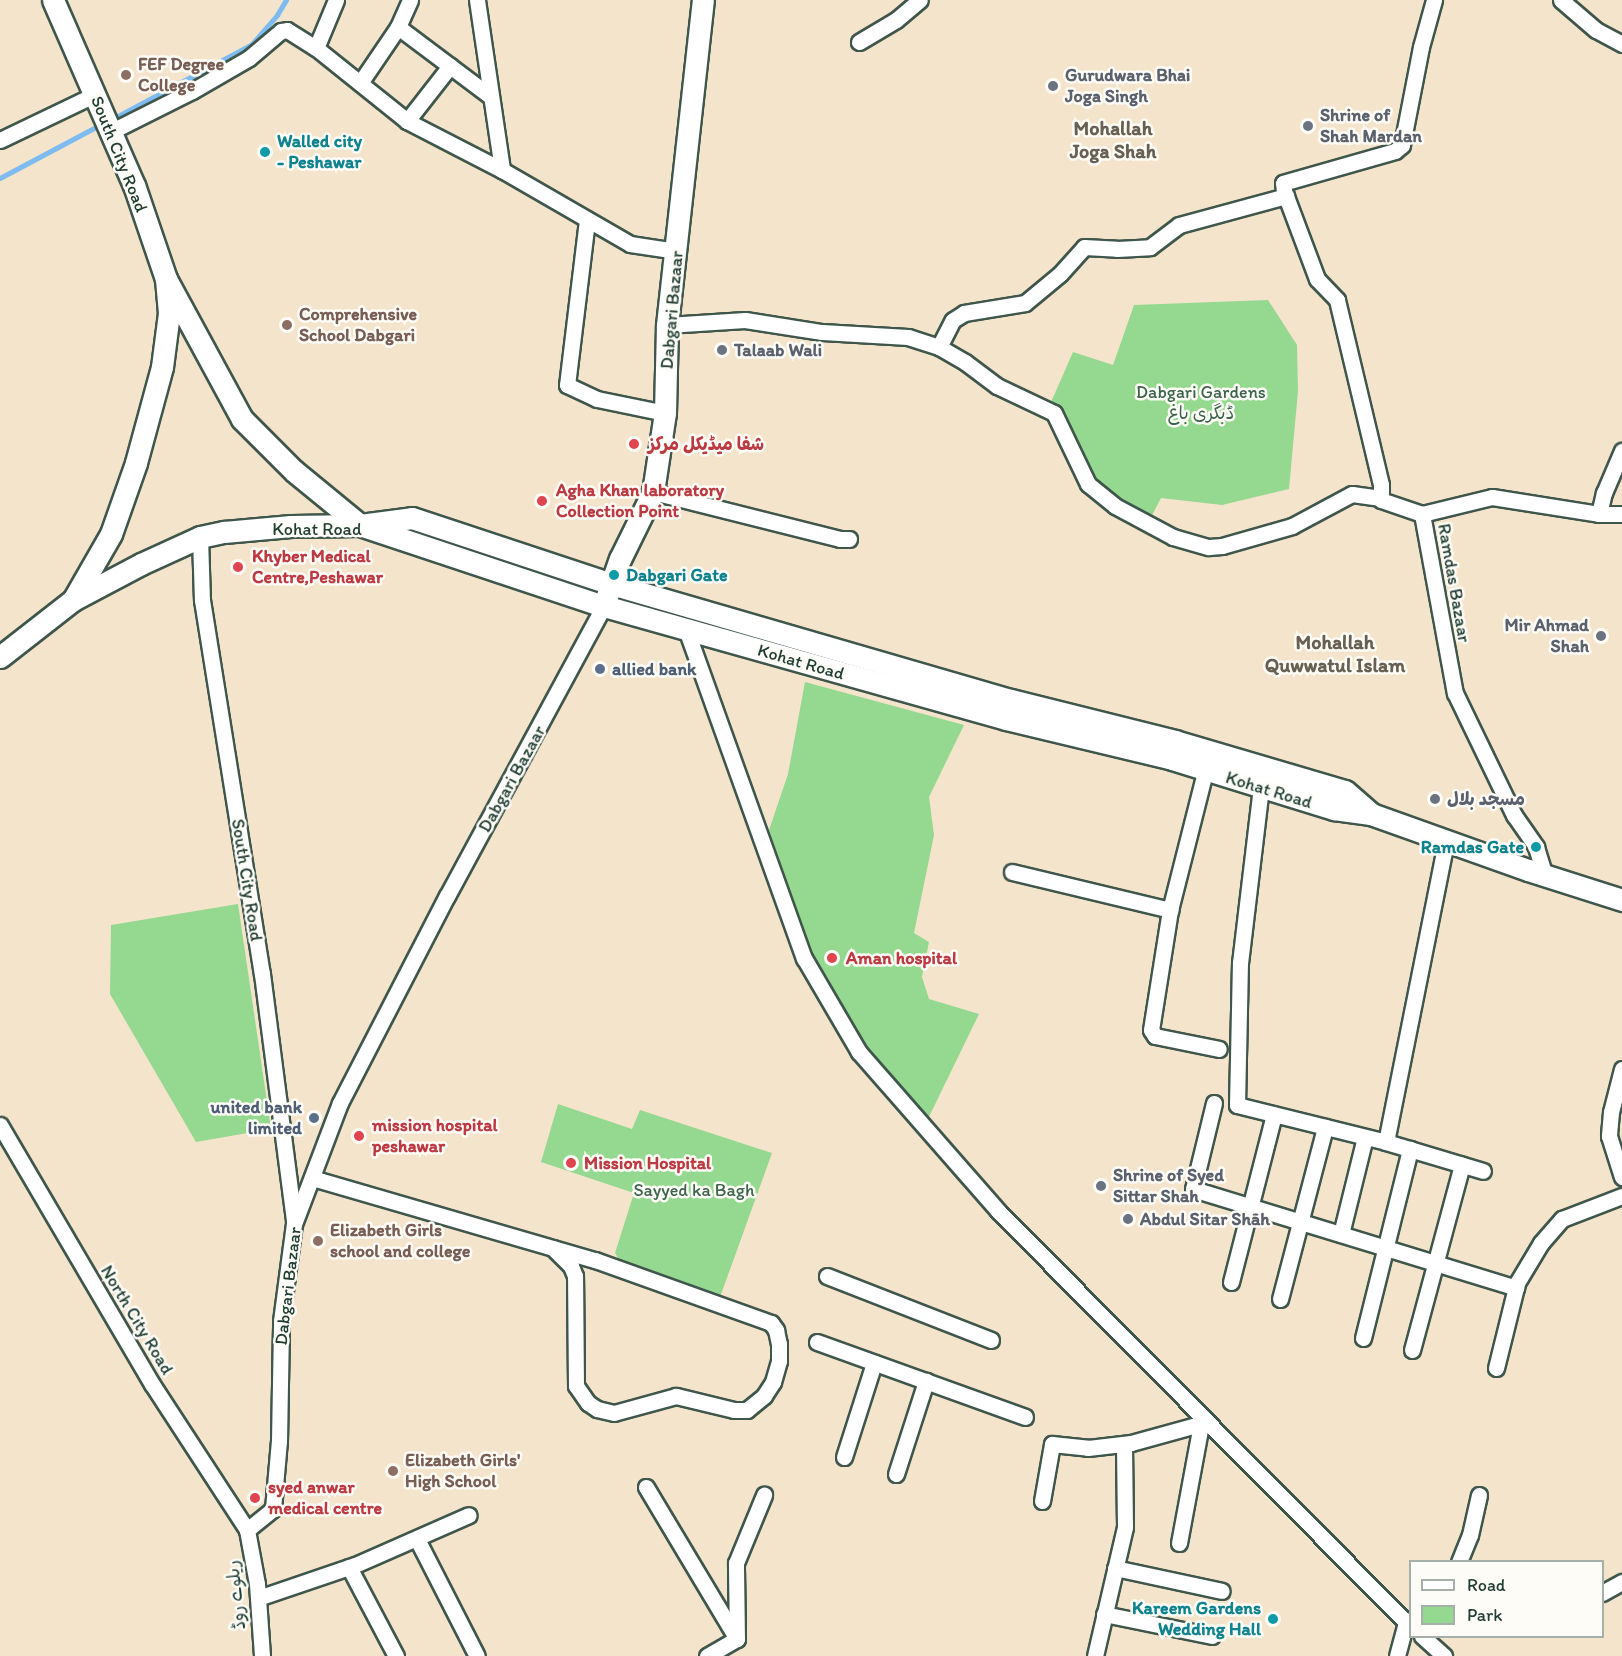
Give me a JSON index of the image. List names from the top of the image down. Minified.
{"streets":{"main road":["South City Road","Dabgari Bazaar","Kohat Road"],"street":["Ramdas Bazaar","North City Road","ریلوے روڈ"]},"crossings":[["South City Road","Dabgari Bazaar"],["South City Road","Kohat Road"],["Dabgari Bazaar","Kohat Road"],["Dabgari Bazaar","Ramdas Bazaar"],["Dabgari Bazaar","North City Road"],["Dabgari Bazaar","ریلوے روڈ"],["Kohat Road","Ramdas Bazaar"],["North City Road","ریلوے روڈ"]],"districts":["Mohallah Joga Shah","Mohallah Quwwatul Islam"],"parks":["Dabgari Gardens ڈبگری باغ","Sayyed ka Bagh"],"places":["FEF Degree College","Gurudwara Bhai Joga Singh","Shrine of Shah Mardan","Walled city - Peshawar","Comprehensive School Dabgari","Talaab Wali","شفا میڈیکل مركز","Agha Khan laboratory Collection Point","Khyber Medical Centre,Peshawar","Dabgari Gate","Mir Ahmad Shah","allied bank","مسجد بلال","Ramdas Gate","Aman hospital","united bank limited","mission hospital peshawar","Mission Hospital","Shrine of Syed Sittar Shah","Abdul Sitar Shāh","Elizabeth Girls school and college","Elizabeth Girls' High School","syed anwar medical centre","Kareem Gardens Wedding Hall"],"legend":["Road","Park"]}
